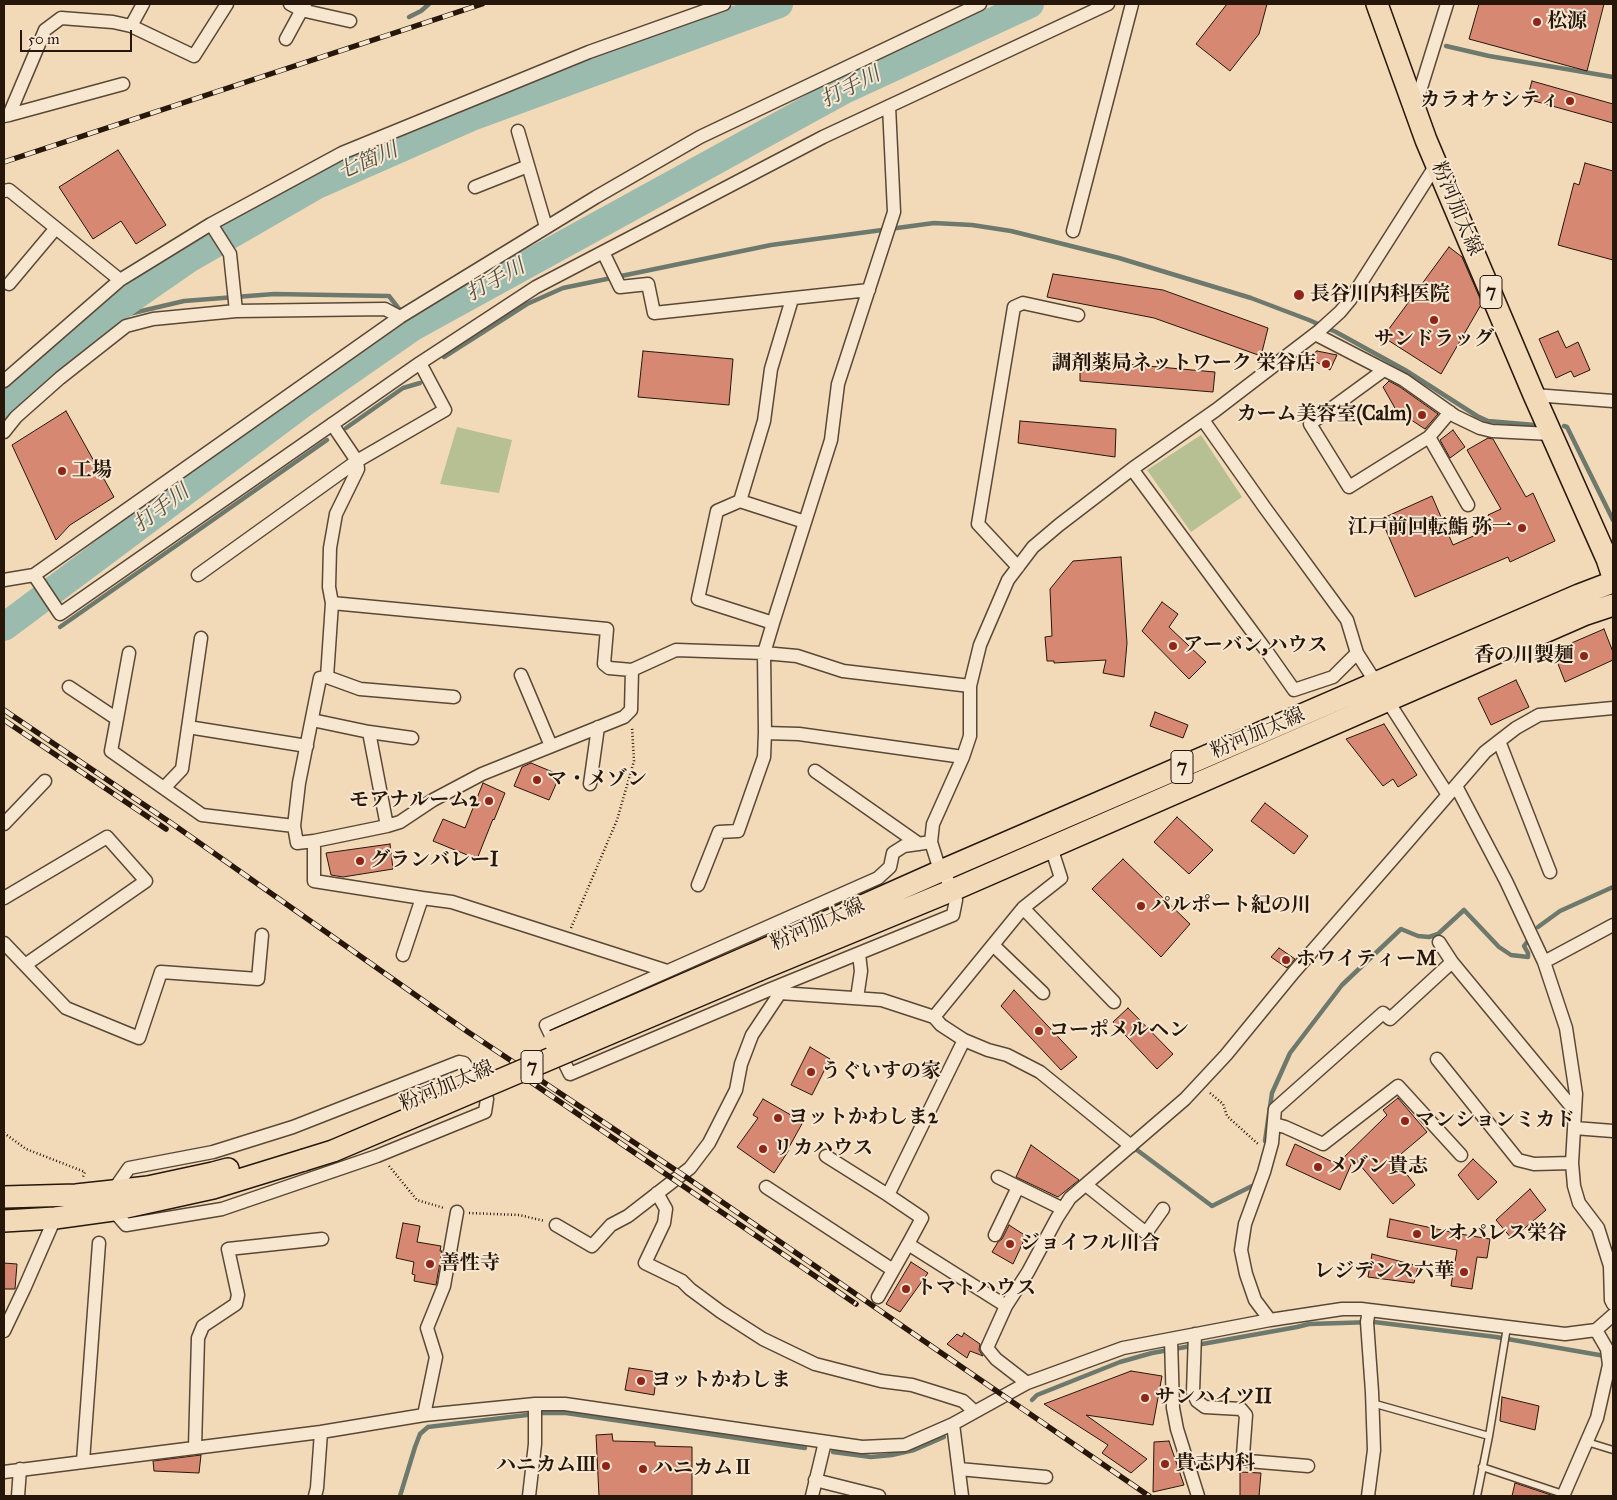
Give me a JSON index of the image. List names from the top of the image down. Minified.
{"streets":{"main road":["粉河加太線","7"]},"water":["打手川","七箇川"],"places":["松源","カラオケシティ","長谷川内科医院","サンドラッグ","調剤薬局ネットワーク 栄谷店","カーム美容室(Calm)","工場","江戸前回転鮨 弥一","アーバン,ハウス","香の川製麺","マ・メゾン","モアナルーム2","グランバレーI","パルポート紀の川","ホワイティーM","コーポメルヘン","うぐいすの家","ヨットかわしま2","マンションミカド","リカハウス","メゾン貴志","レオパレス栄谷","ジョイフル川合","善性寺","レジデンス六華","トマトハウス","ヨットかわしま","サンハイツII","貴志内科","ハニカムⅢ","ハニカムⅡ"],"scale_bar":"50 m"}
